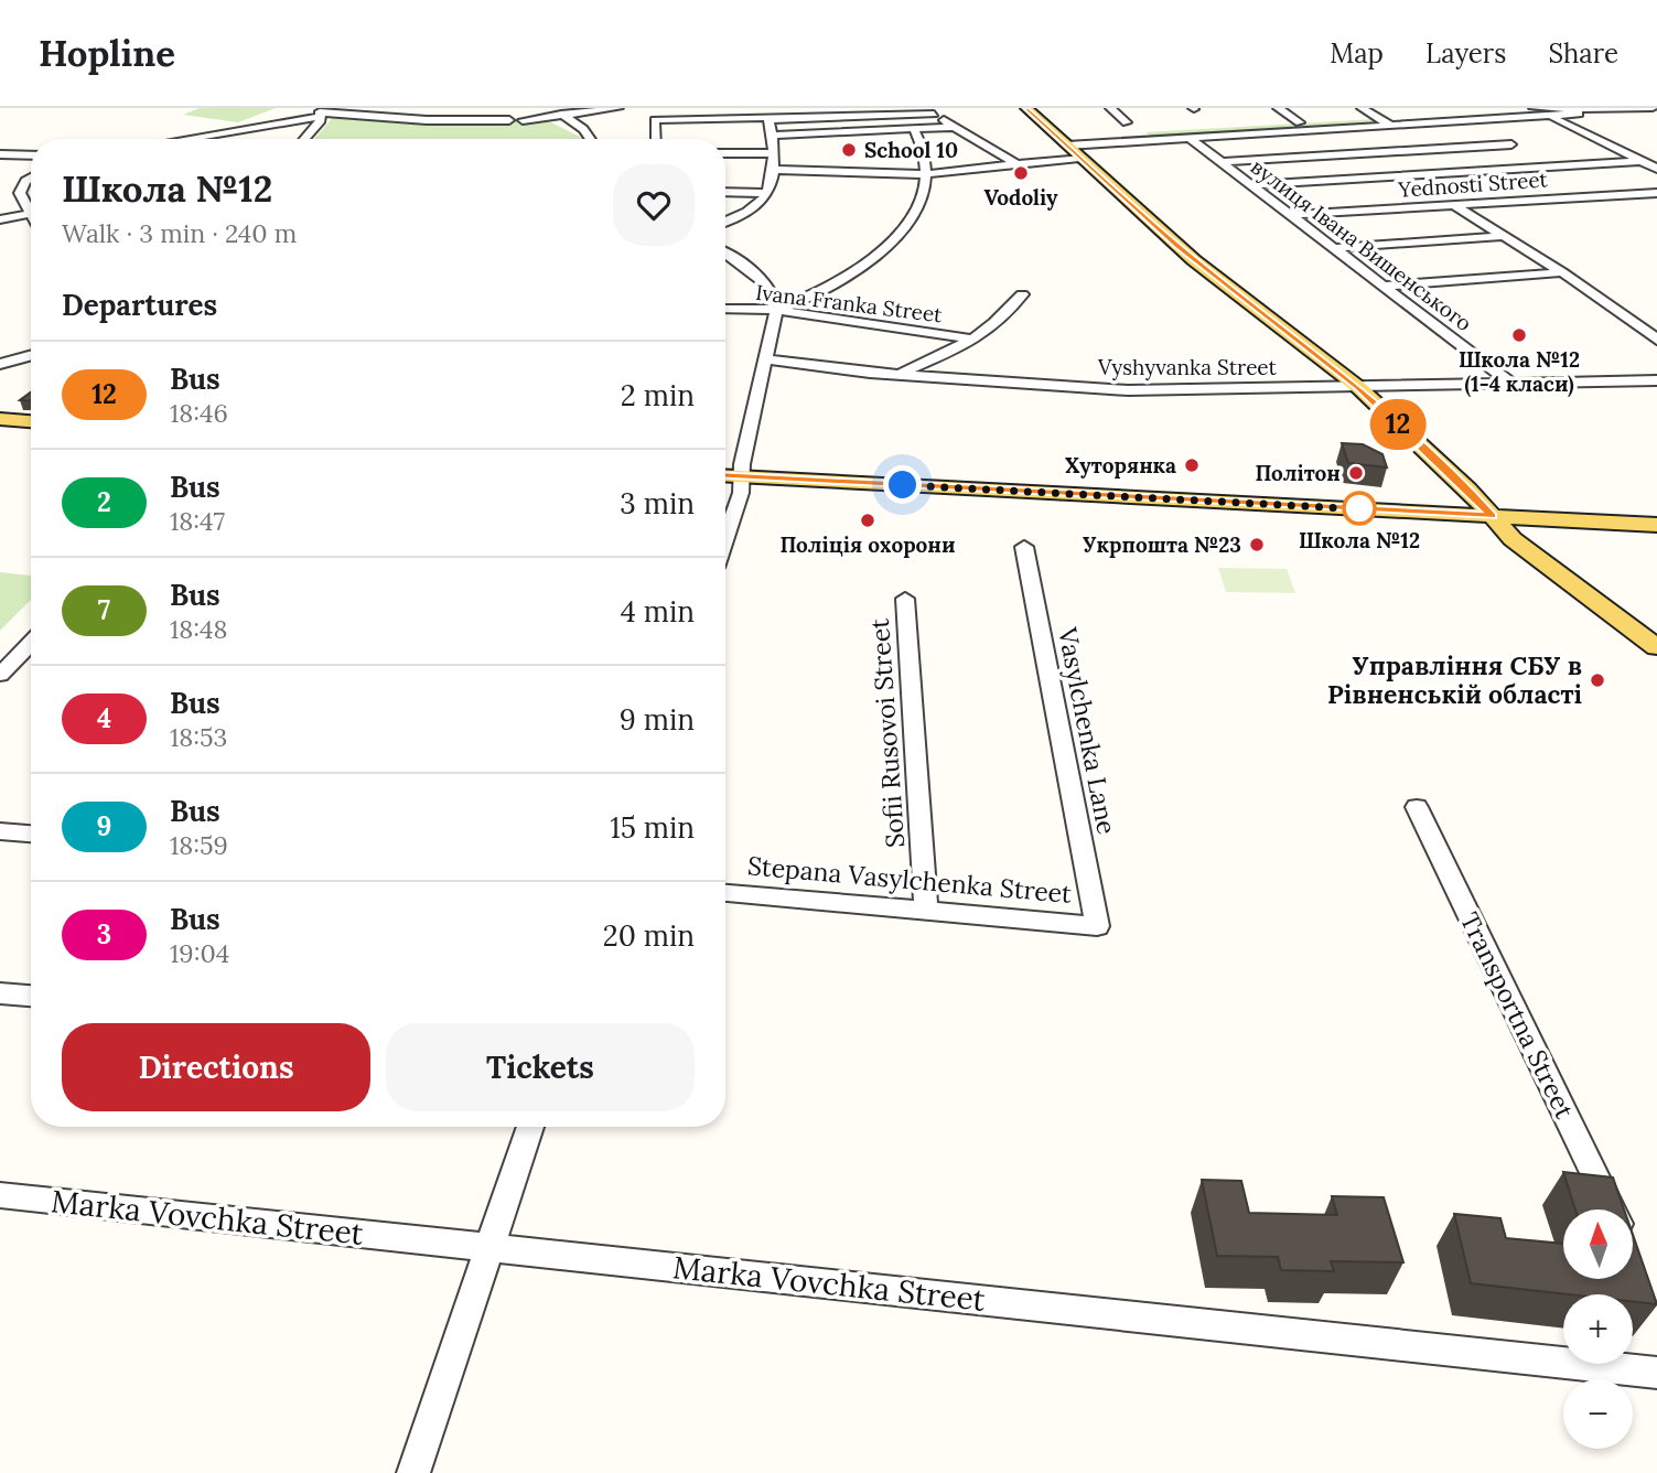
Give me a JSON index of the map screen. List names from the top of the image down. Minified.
{"streets":{"street":["Yednosti Street","вулиця Івана Вишенського","Ivana Franka Street","Vyshyvanka Street","Vasylchenka Lane","Sofii Rusovoi Street","Stepana Vasylchenka Street","Transportna Street","Marka Vovchka Street"]},"crossings":[["Yednosti Street","вулиця Івана Вишенського"],["вулиця Івана Вишенського","Vyshyvanka Street"],["Vasylchenka Lane","Stepana Vasylchenka Street"],["Sofii Rusovoi Street","Stepana Vasylchenka Street"]],"places":["School 10","Vodoliy","Школа №12 (1-4 класи)","Хуторянка","Політон","Школа №12","Поліцiя охорони","Укрпошта №23","Управління СБУ в Рівненській області"],"lines":["bus line 12"],"north":"top","page":{"header":"Hopline","nav":["Map","Layers","Share"],"on_map":"12","heading":[["Школа №12","Walk · 3 min · 240 m"],"Departures"],"list":[{"mark":"12","name":"Bus","note":"18:46","value":"2 min"},{"mark":"2","name":"Bus","note":"18:47","value":"3 min"},{"mark":"7","name":"Bus","note":"18:48","value":"4 min"},{"mark":"4","name":"Bus","note":"18:53","value":"9 min"},{"mark":"9","name":"Bus","note":"18:59","value":"15 min"},{"mark":"3","name":"Bus","note":"19:04","value":"20 min"}],"buttons":["Directions","Tickets"],"map_buttons":["+","−"]}}
